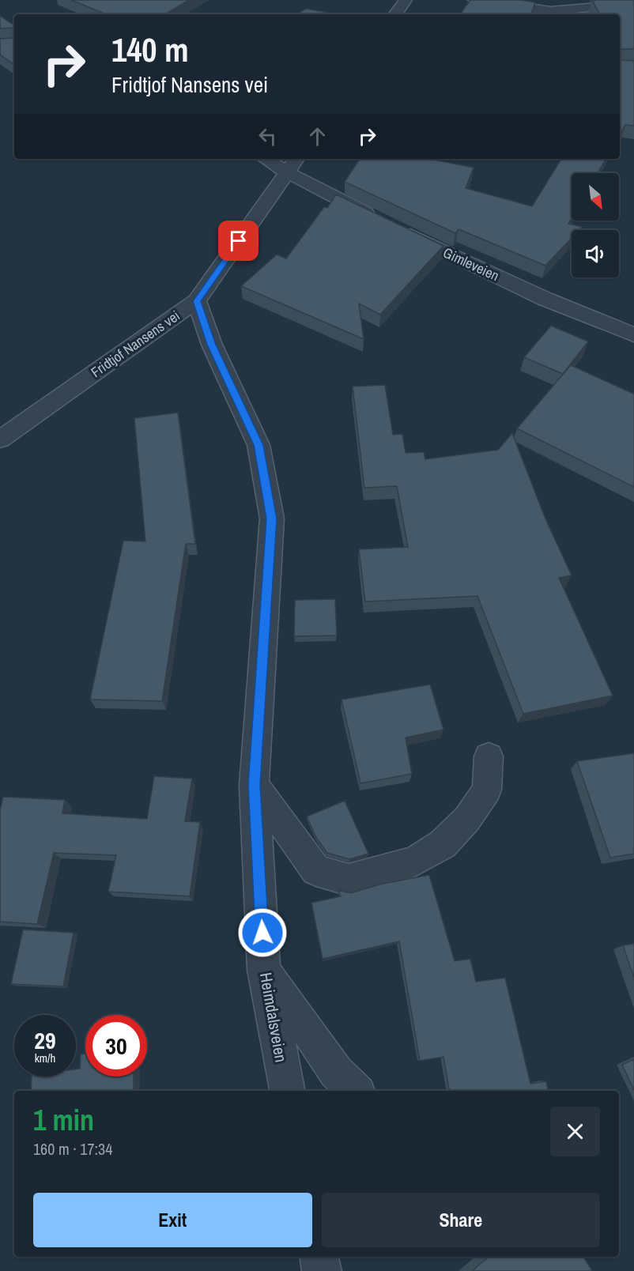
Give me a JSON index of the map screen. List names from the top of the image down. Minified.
{"streets":{"street":["Gimleveien","Fridtjof Nansens vei","Heimdalsveien"]},"crossings":[["Gimleveien","Fridtjof Nansens vei"],["Fridtjof Nansens vei","Heimdalsveien"]],"north":"bottom right","page":{"turn":["140 m","Fridtjof Nansens vei"],"speed":"29 km/h","limit":"30","heading":["1 min","160 m · 17:34"],"buttons":["Exit","Share"]}}
